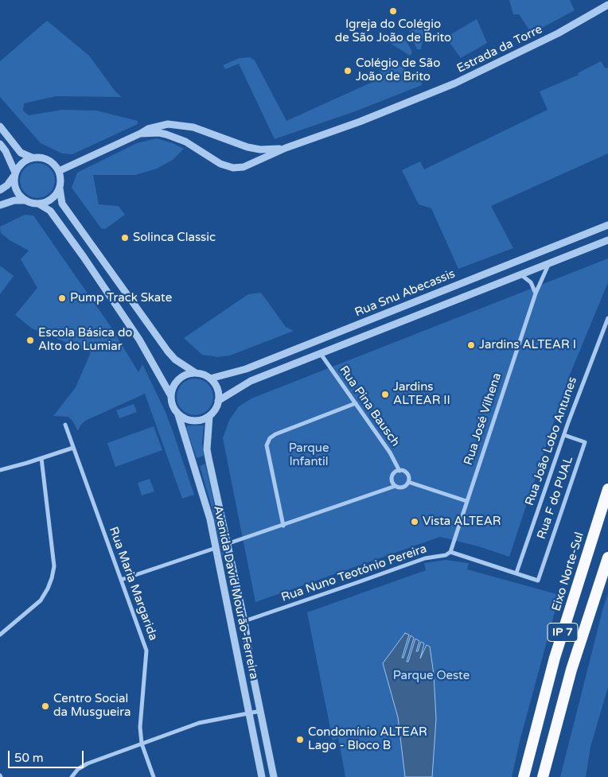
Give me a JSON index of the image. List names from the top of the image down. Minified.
{"streets":{"highway":["Eixo Norte-Sul","IP 7"],"street":["Estrada da Torre","Rua Snu Abecassis","Rua Pina Bausch","Rua José Vilhena","Rua João Lobo Antunes","Rua F do PUAL","Rua Nuno Teotónio Pereira","Rua Maria Margarida","Avenida David Mourão-Ferreira"]},"crossings":[["Rua Snu Abecassis","Rua Pina Bausch"],["Rua Snu Abecassis","Rua José Vilhena"],["Rua Snu Abecassis","Avenida David Mourão-Ferreira"],["Rua José Vilhena","Rua Nuno Teotónio Pereira"],["Rua João Lobo Antunes","Rua F do PUAL"],["Rua Nuno Teotónio Pereira","Avenida David Mourão-Ferreira"]],"parks":["Parque Infantil","Parque Oeste"],"places":["Igreja do Colégio de São João de Brito","Colégio de São João de Brito","Solinca Classic","Pump Track Skate","Escola Básica do Alto do Lumiar","Jardins ALTEAR I","Jardins ALTEAR II","Vista ALTEAR","Centro Social da Musgueira","Condomínio ALTEAR Lago - Bloco B"],"scale_bar":"50 m"}
